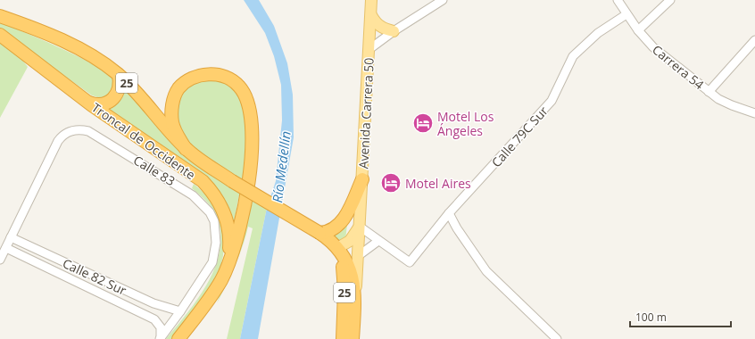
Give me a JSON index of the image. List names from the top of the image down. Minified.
{"streets":{"highway":["25","Troncal de Occidente"],"main road":["Avenida Carrera 50"],"street":["Carrera 54","Calle 79C Sur","Calle 83","Calle 82 Sur"]},"crossings":[["Carrera 54","Calle 79C Sur"],["25","Avenida Carrera 50"],["25","Troncal de Occidente"],["Calle 83","Calle 82 Sur"]],"water":["Río Medellín"],"places":{"hotel":["Motel Los Ángeles","Motel Aires"]},"scale_bar":"100 m"}
